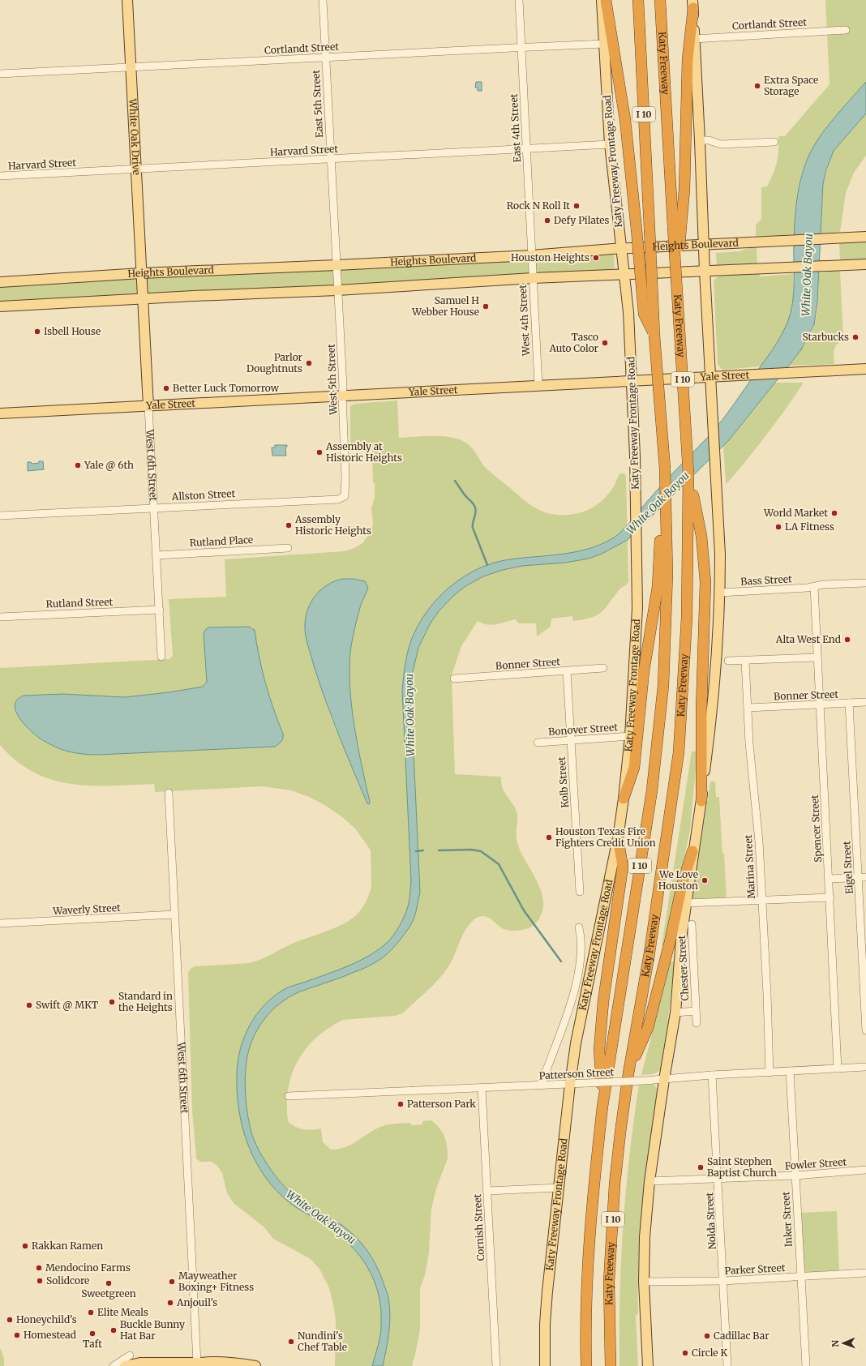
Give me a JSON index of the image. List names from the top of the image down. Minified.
{"streets":{"highway":["Katy Freeway","I 10"],"main road":["White Oak Drive","Katy Freeway Frontage Road","Heights Boulevard","Yale Street","West 6th Street"],"street":["Cortlandt Street","East 5th Street","East 4th Street","Harvard Street","West 4th Street","West 5th Street","Allston Street","Rutland Place","Bass Street","Rutland Street","Bonner Street","Bonover Street","Kolb Street","Spencer Street","Marina Street","Eigel Street","Waverly Street","Chester Street","Patterson Street","Fowler Street","Inker Street","Nolda Street","Cornish Street","Parker Street"]},"crossings":[["Cortlandt Street","East 5th Street"],["Cortlandt Street","East 4th Street"],["Cortlandt Street","White Oak Drive"],["Cortlandt Street","Katy Freeway Frontage Road"],["East 5th Street","Harvard Street"],["East 5th Street","Heights Boulevard"],["East 5th Street","West 5th Street"],["East 4th Street","Harvard Street"],["East 4th Street","Heights Boulevard"],["East 4th Street","West 4th Street"],["White Oak Drive","Harvard Street"],["White Oak Drive","Heights Boulevard"],["White Oak Drive","West 6th Street"],["Harvard Street","Katy Freeway Frontage Road"],["Katy Freeway Frontage Road","Heights Boulevard"],["Katy Freeway Frontage Road","Yale Street"],["Katy Freeway Frontage Road","Bonover Street"],["Katy Freeway Frontage Road","Patterson Street"],["Heights Boulevard","West 4th Street"],["Heights Boulevard","West 5th Street"],["Heights Boulevard","West 6th Street"],["West 4th Street","Yale Street"],["Yale Street","West 5th Street"],["Yale Street","West 6th Street"],["West 5th Street","Allston Street"],["West 6th Street","Allston Street"],["West 6th Street","Rutland Place"],["West 6th Street","Rutland Street"],["West 6th Street","Waverly Street"],["Bass Street","Spencer Street"],["Bonner Street","Kolb Street"],["Bonner Street","Spencer Street"],["Bonner Street","Marina Street"],["Bonner Street","Eigel Street"],["Bonover Street","Kolb Street"],["Spencer Street","Patterson Street"],["Marina Street","Patterson Street"],["Patterson Street","Inker Street"],["Patterson Street","Nolda Street"],["Patterson Street","Cornish Street"],["Fowler Street","Inker Street"],["Fowler Street","Nolda Street"],["Inker Street","Parker Street"],["Nolda Street","Parker Street"]],"water":["White Oak Bayou"],"places":["Extra Space Storage","Rock N Roll It","Defy Pilates","Houston Heights","Samuel H Webber House","Isbell House","Starbucks","Tasco Auto Color","Parlor Doughtnuts","Better Luck Tomorrow","Assembly at Historic Heights","Yale @ 6th","World Market","Assembly Historic Heights","LA Fitness","Alta West End","Houston Texas Fire Fighters Credit Union","We Love Houston","Standard in the Heights","Swift @ MKT","Patterson Park","Saint Stephen Baptist Church","Rakkan Ramen","Mendocino Farms","Solidcore","Mayweather Boxing+ Fitness","Sweetgreen","Anjouil's","Elite Meals","Honeychild's","Buckle Bunny Hat Bar","Taft","Homestead","Cadillac Bar","Nundini's Chef Table","Circle K"],"north":"left"}
